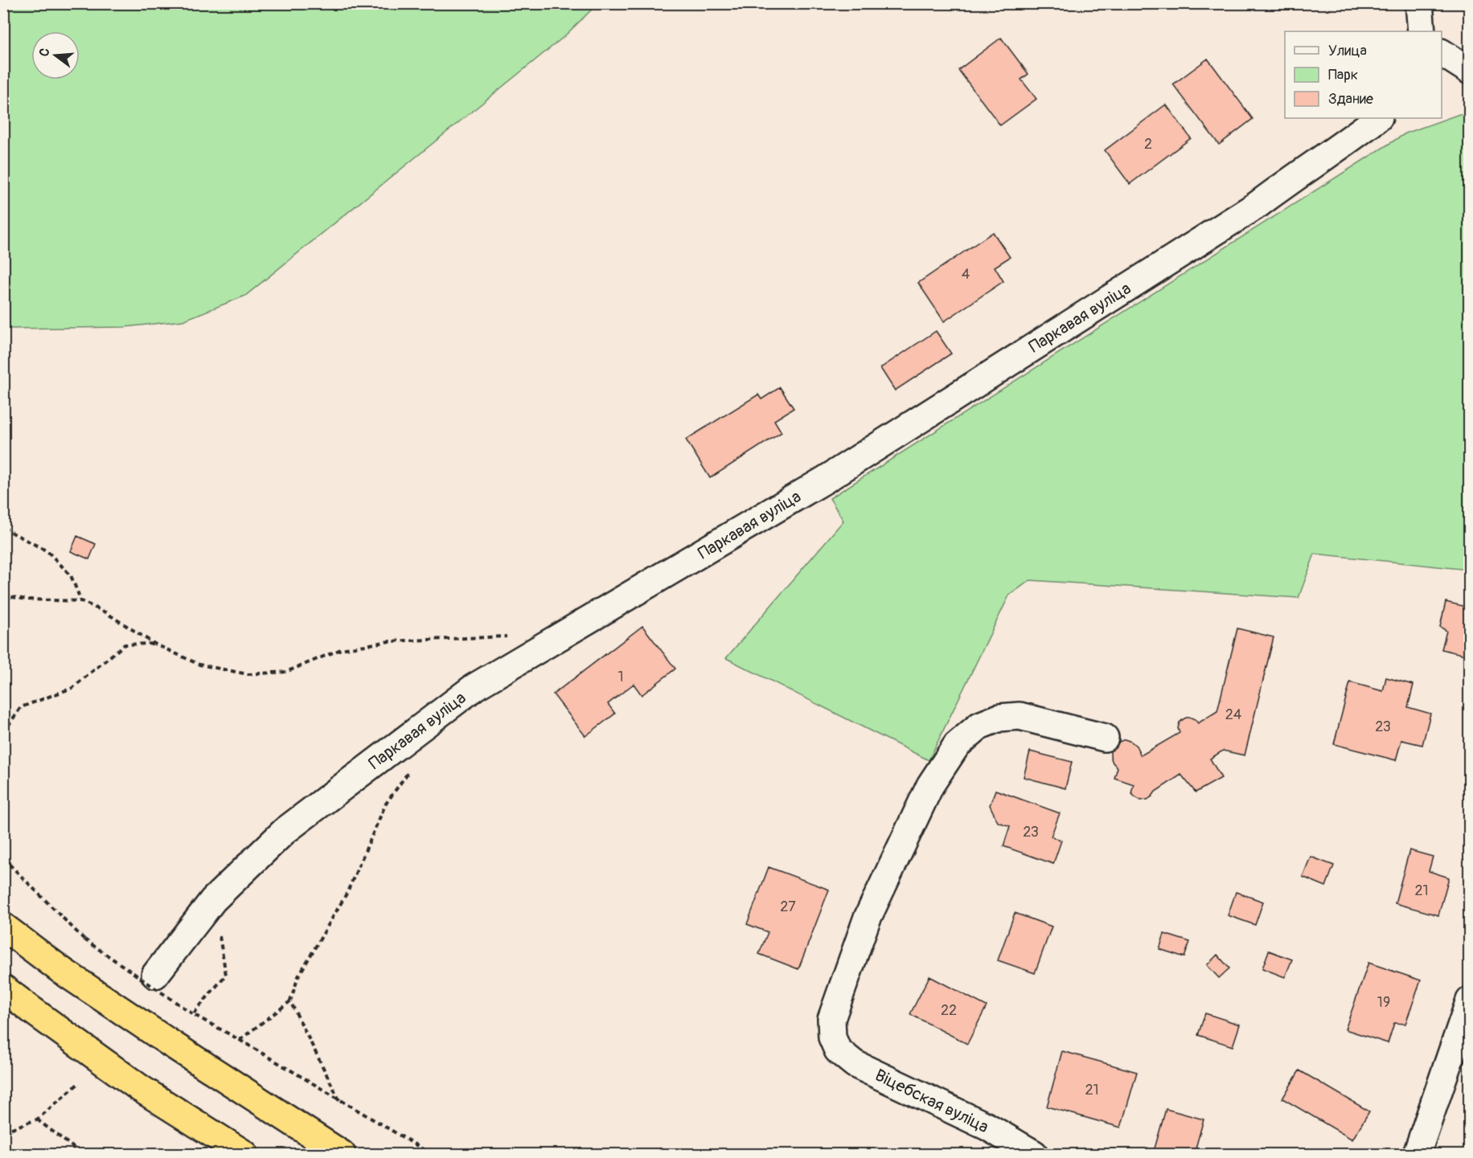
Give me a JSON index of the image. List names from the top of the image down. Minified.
{"streets":{"street":["Паркавая вуліца","Віцебская вуліца"]},"house_numbers":["2","4","1","24","23","23","21","27","19","22","21"],"legend":["Улица","Парк","Здание"],"north":"left"}
